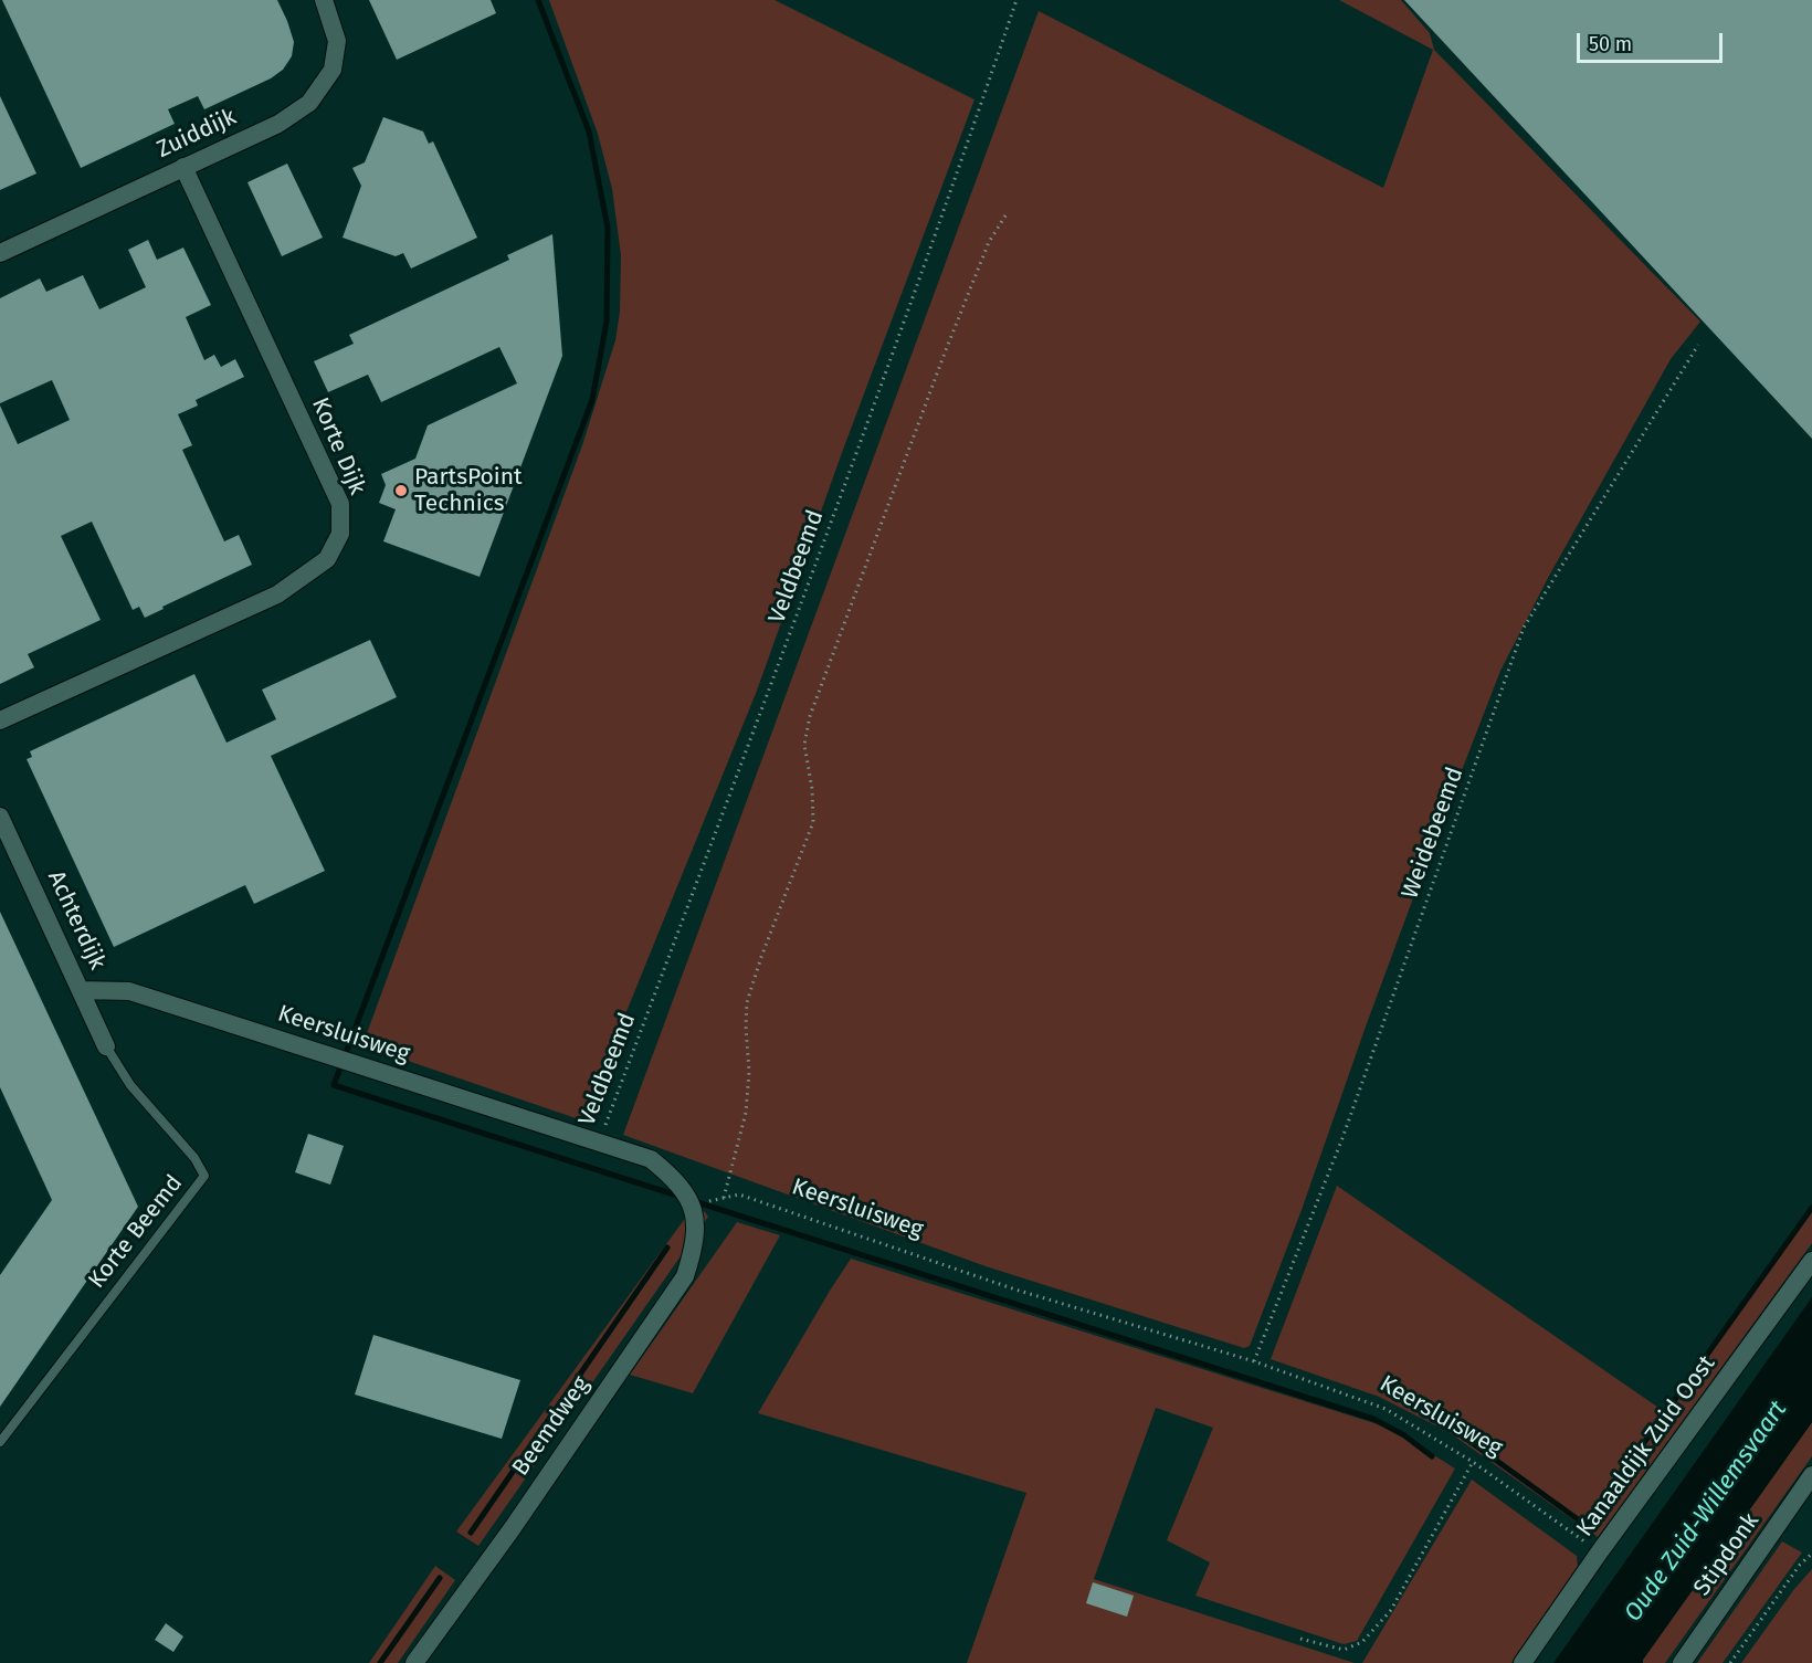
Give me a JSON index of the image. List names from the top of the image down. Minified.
{"streets":{"street":["Zuiddijk","Korte Dijk","Achterdijk","Keersluisweg","Beemdweg","Kanaaldijk Zuid Oost","Stipdonk"],"lane":["Korte Beemd"],"path":["Veldbeemd","Weidebeemd"]},"crossings":[["Zuiddijk","Korte Dijk"],["Veldbeemd","Keersluisweg"],["Weidebeemd","Keersluisweg"],["Achterdijk","Keersluisweg"],["Achterdijk","Korte Beemd"],["Keersluisweg","Beemdweg"],["Keersluisweg","Kanaaldijk Zuid Oost"]],"water":["Oude Zuid-Willemsvaart"],"places":["PartsPoint Technics"],"scale_bar":"50 m"}
